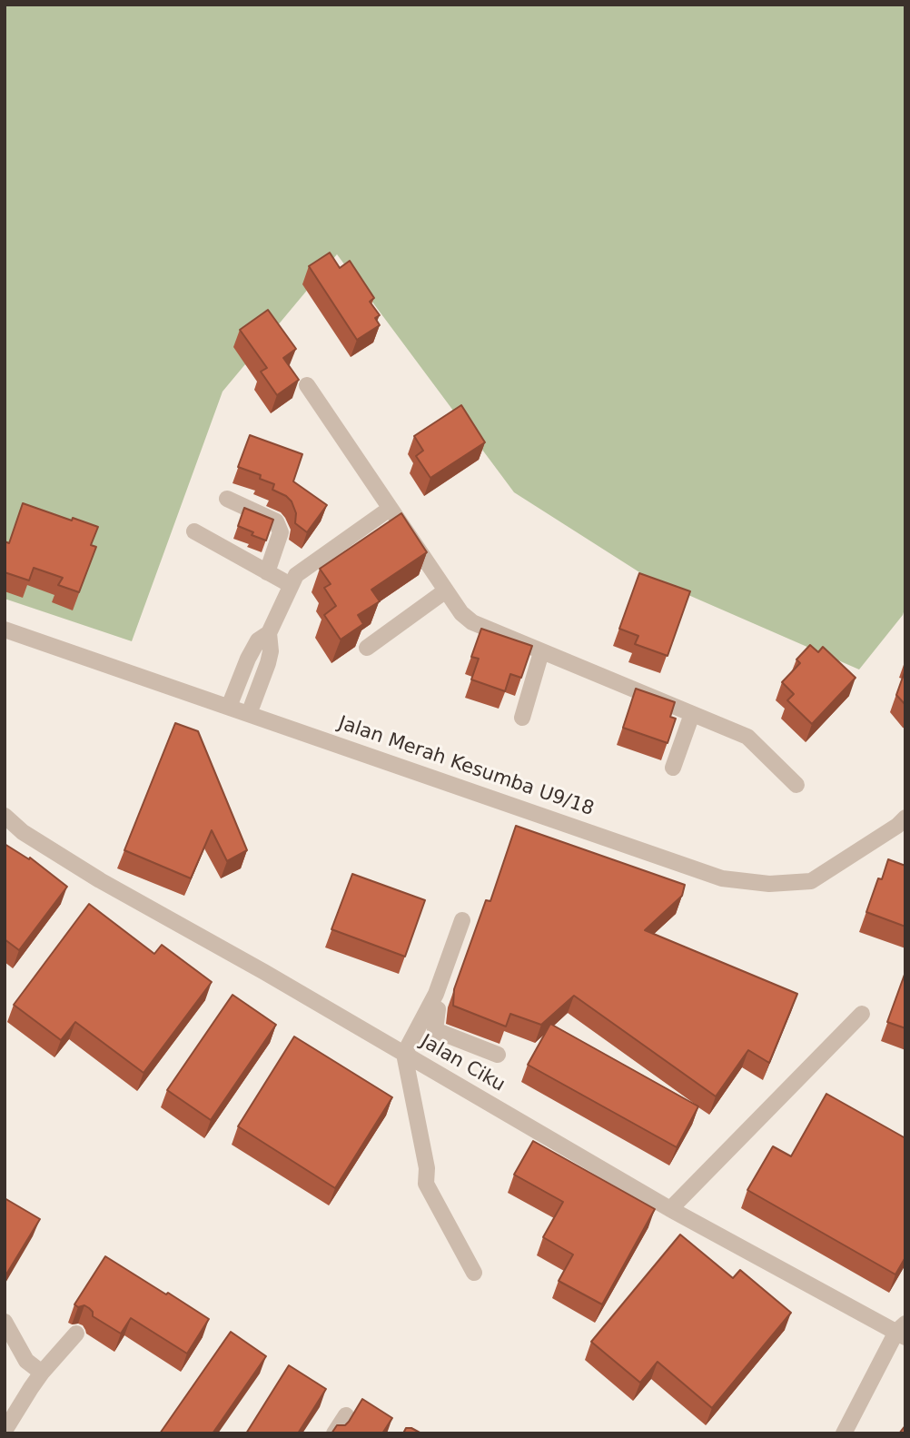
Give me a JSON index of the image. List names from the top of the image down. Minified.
{"streets":{"street":["Jalan Merah Kesumba U9/18","Jalan Ciku"]}}
